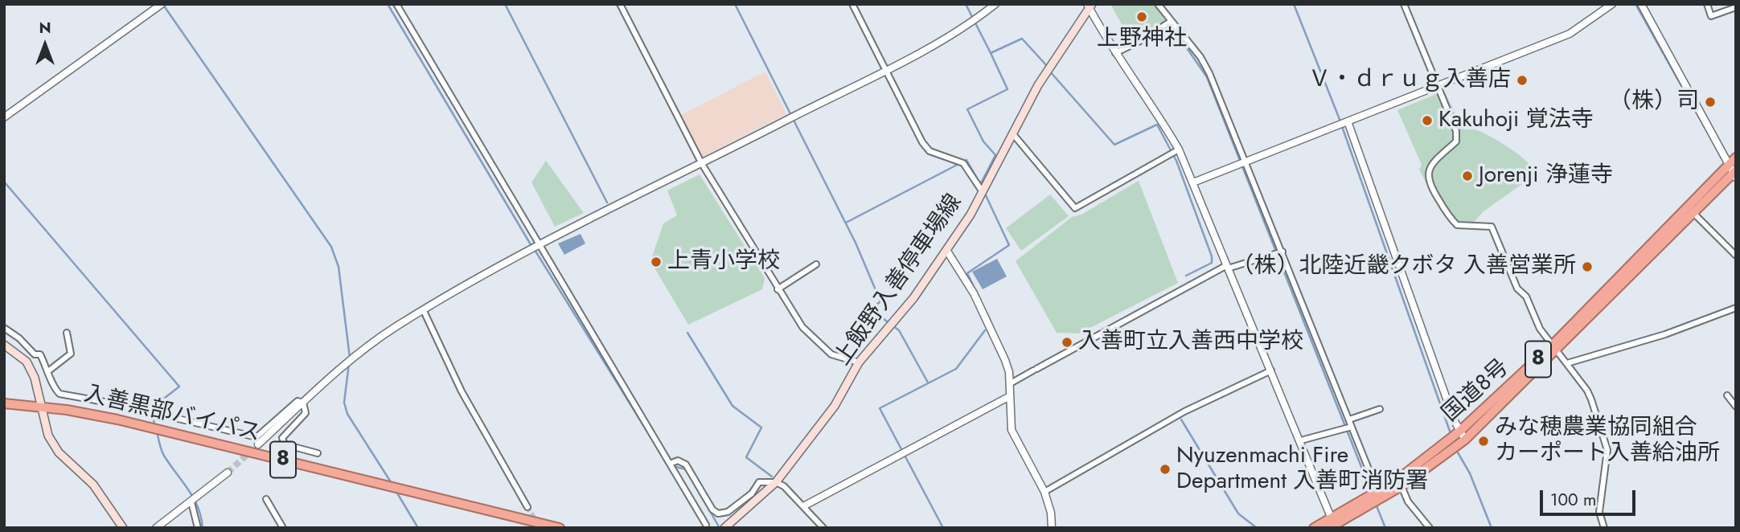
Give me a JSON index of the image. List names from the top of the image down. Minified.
{"streets":{"highway":["8","国道8号","入善黒部バイパス"],"main road":["上飯野入善停車場線"]},"places":["上野神社","Ｖ・ｄｒｕｇ入善店","（株）司","Kakuhoji 覚法寺","Jorenji 浄蓮寺","上青小学校","（株）北陸近畿クボタ 入善営業所","入善町立入善西中学校","みな穂農業協同組合 カーポート入善給油所","Nyuzenmachi Fire Department 入善町消防署"],"scale_bar":"100 m","north":"top"}
